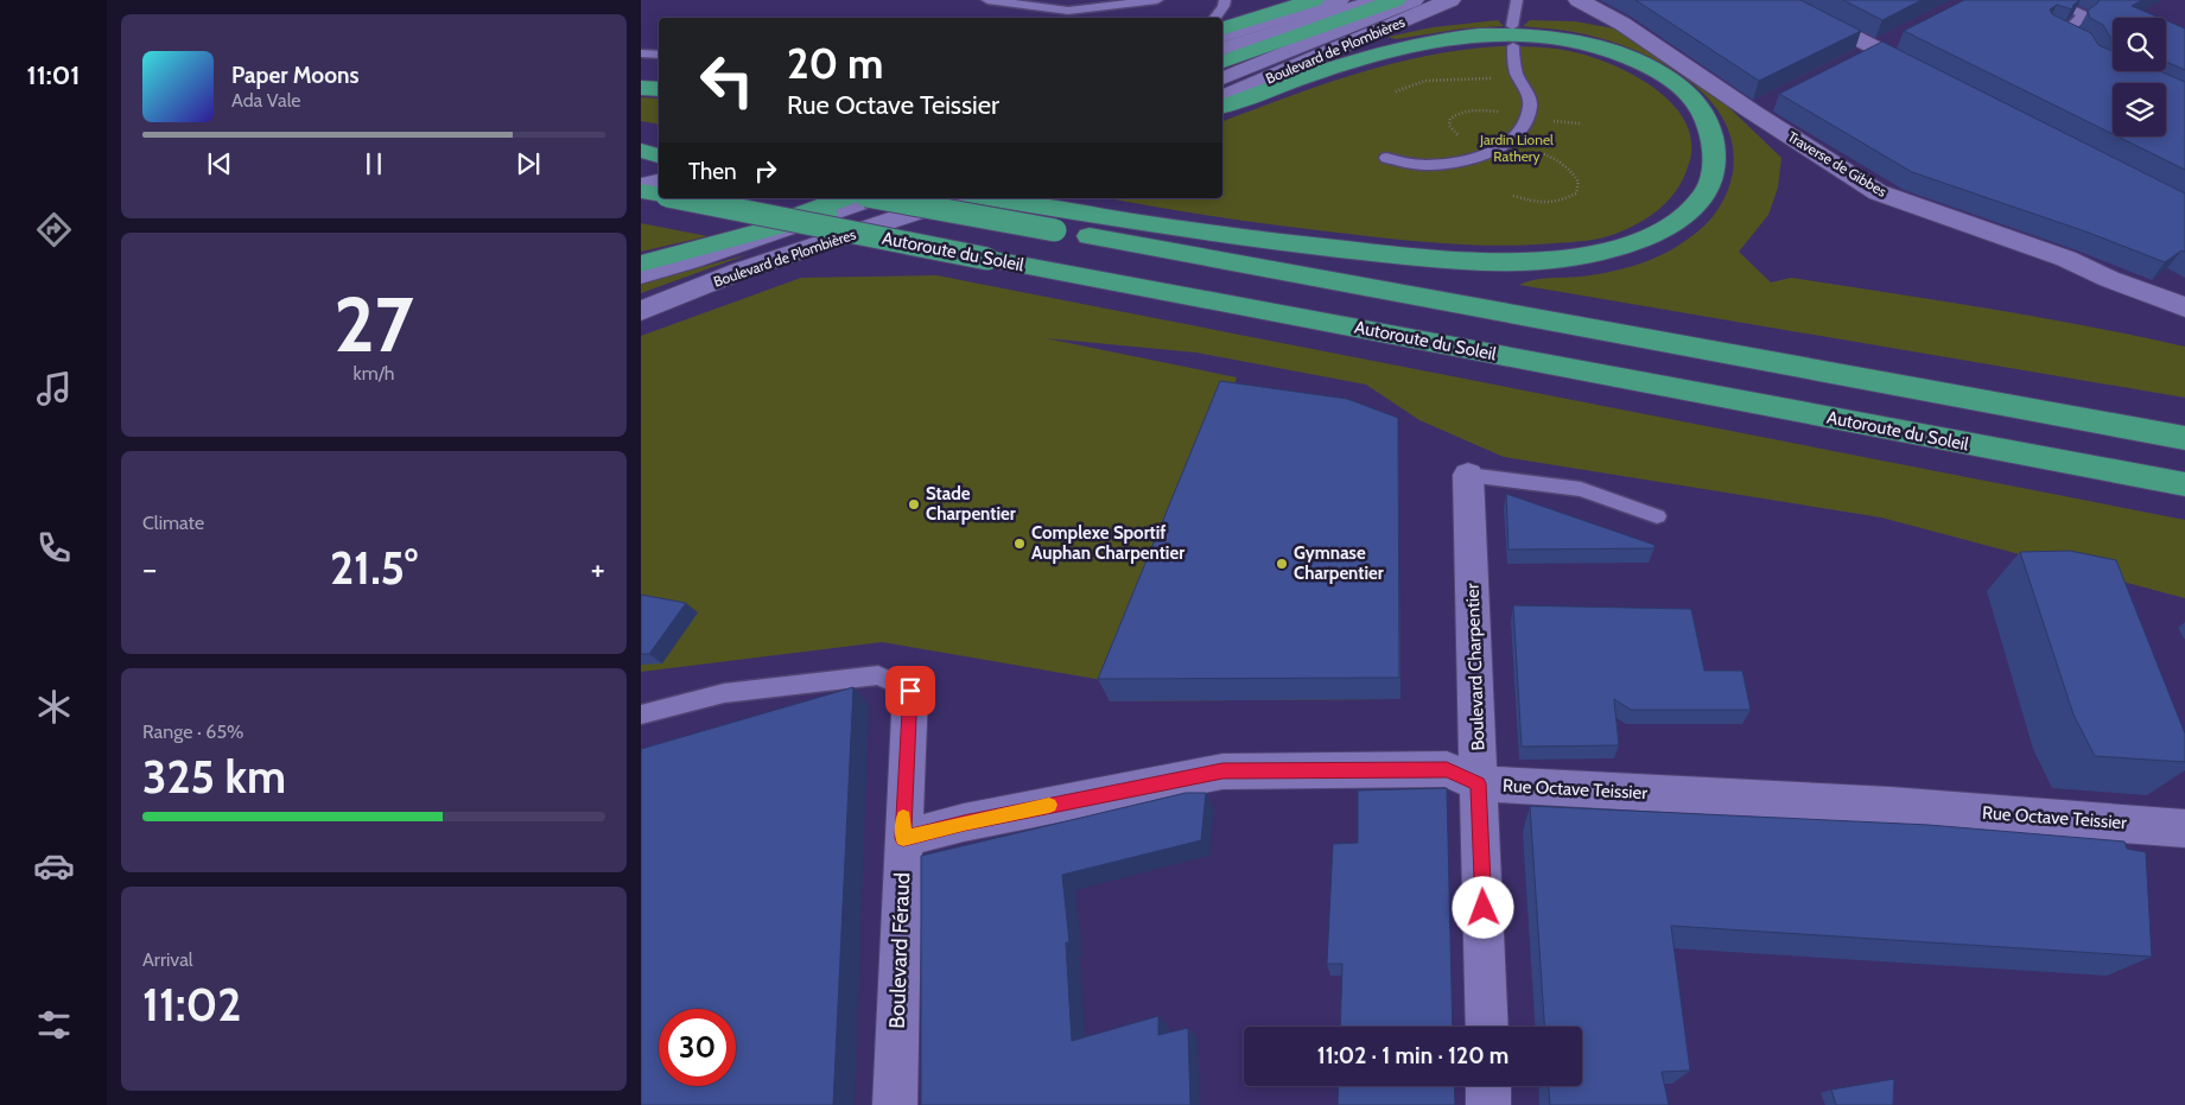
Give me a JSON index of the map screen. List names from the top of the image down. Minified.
{"streets":{"highway":["Autoroute du Soleil"],"street":["Boulevard de Plombières","Traverse de Gibbes","Boulevard Charpentier","Rue Octave Teissier","Boulevard Féraud"]},"crossings":[["Boulevard Charpentier","Rue Octave Teissier"],["Rue Octave Teissier","Boulevard Féraud"]],"parks":["Jardin Lionel Rathery"],"places":["Stade Charpentier","Complexe Sportif Auphan Charpentier","Gymnase Charpentier"],"page":{"tabs":"11:01","turn":["20 m","Rue Octave Teissier"],"song":["Paper Moons","Ada Vale"],"then":"Then","tile":[["27","km/h"],"Climate",["Range · 65%","325 km"],["Arrival","11:02"]],"heat":["−","21.5°","+"],"limit":"30","trip":"11:02 · 1 min · 120 m"}}
